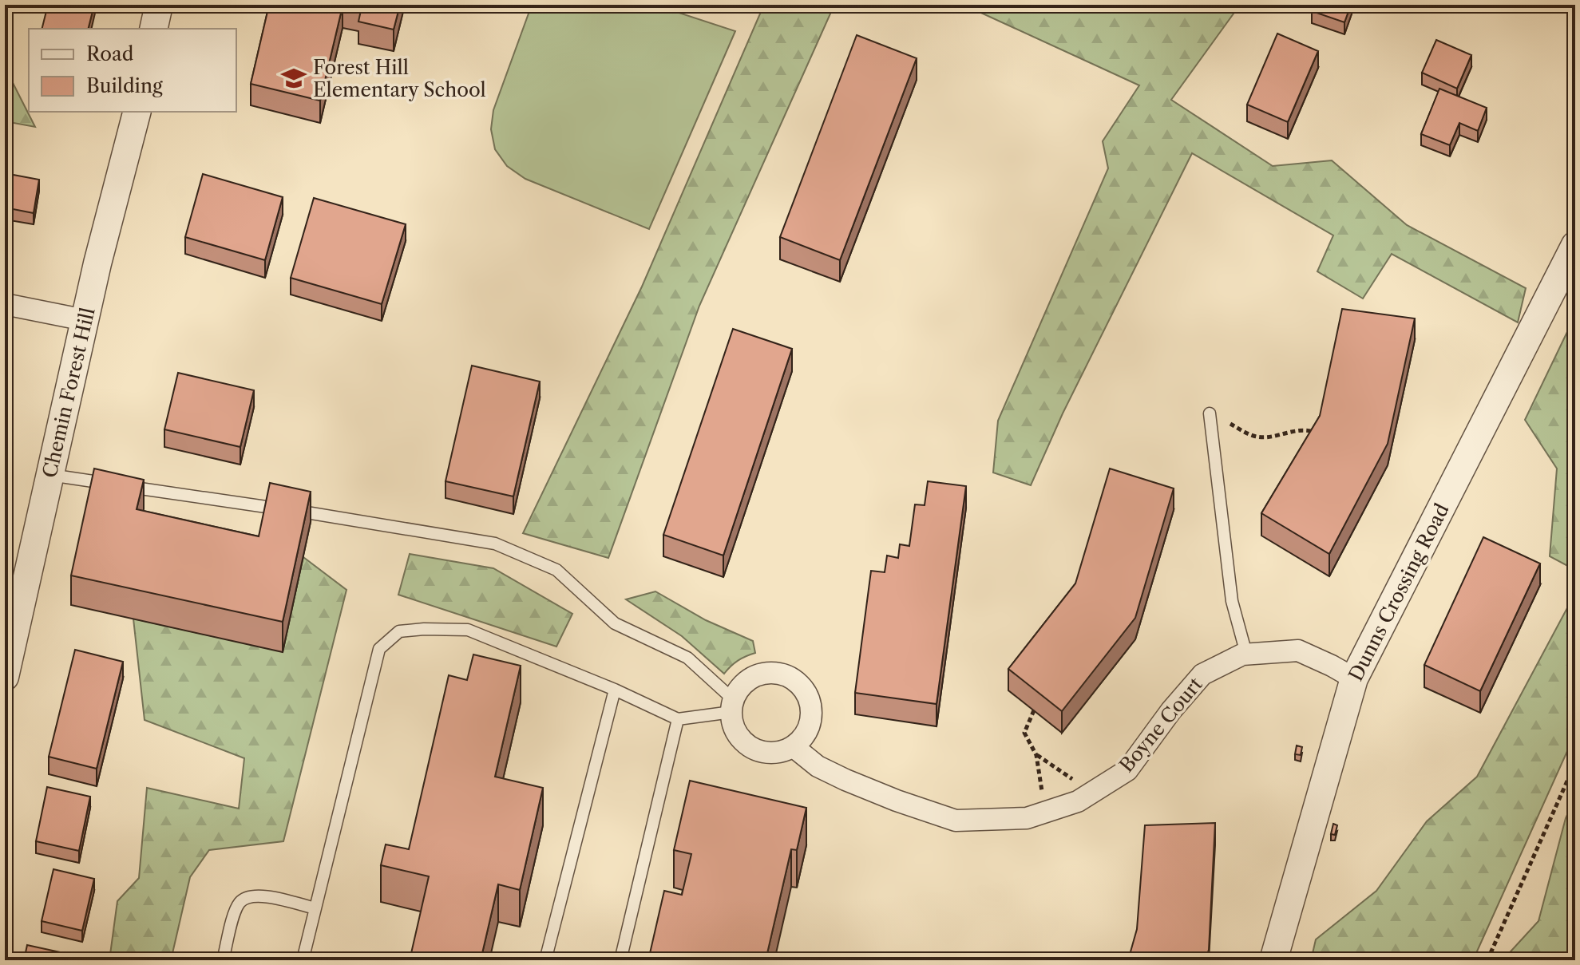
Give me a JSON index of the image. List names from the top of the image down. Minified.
{"streets":{"street":["Chemin Forest Hill","Dunns Crossing Road","Boyne Court"]},"crossings":[["Dunns Crossing Road","Boyne Court"]],"places":{"school or university":["Forest Hill Elementary School"]},"legend":["Road","Building"]}
